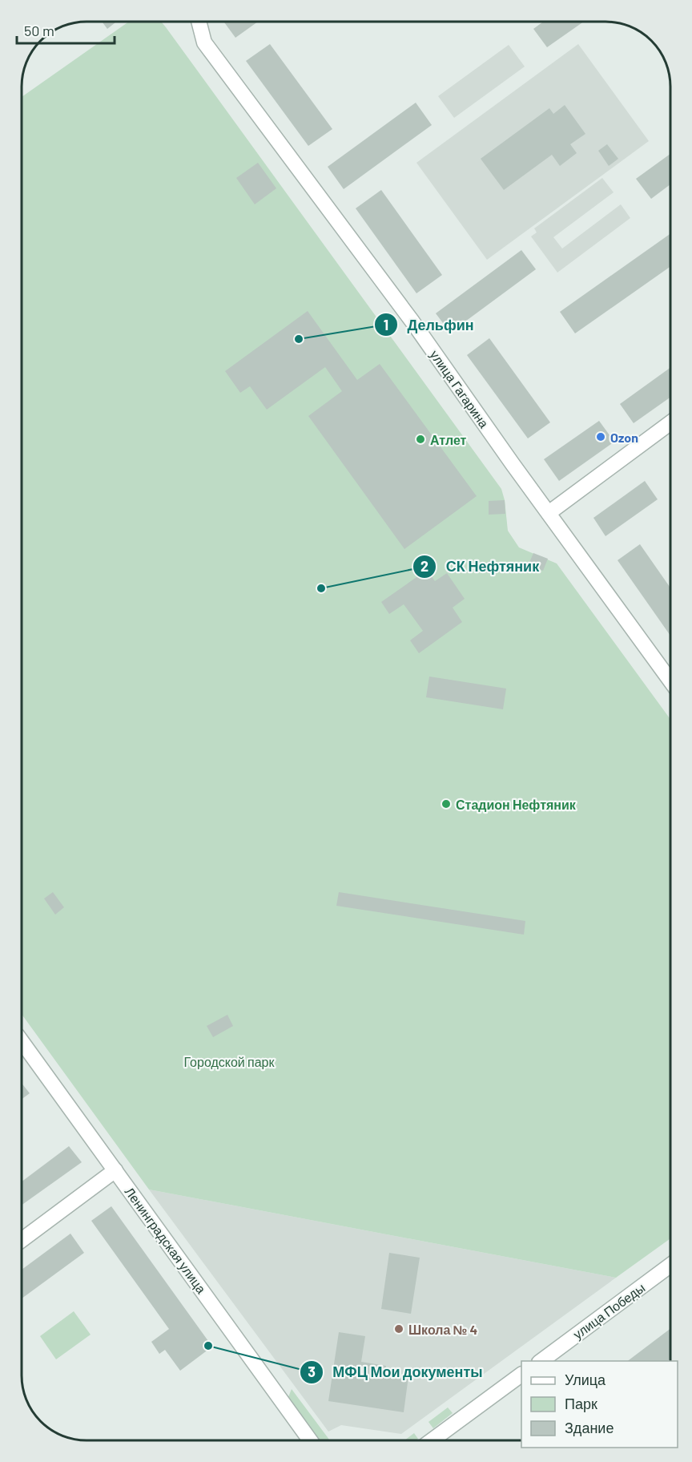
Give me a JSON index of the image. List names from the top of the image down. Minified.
{"streets":{"street":["улица Гагарина","Ленинградская улица","улица Победы"]},"parks":["Городской парк"],"places":["Дельфин","Ozon","Атлет","СК Нефтяник","Стадион Нефтяник","Школа № 4","МФЦ Мои документы"],"legend":["Улица","Парк","Здание"],"scale_bar":"50 m"}
